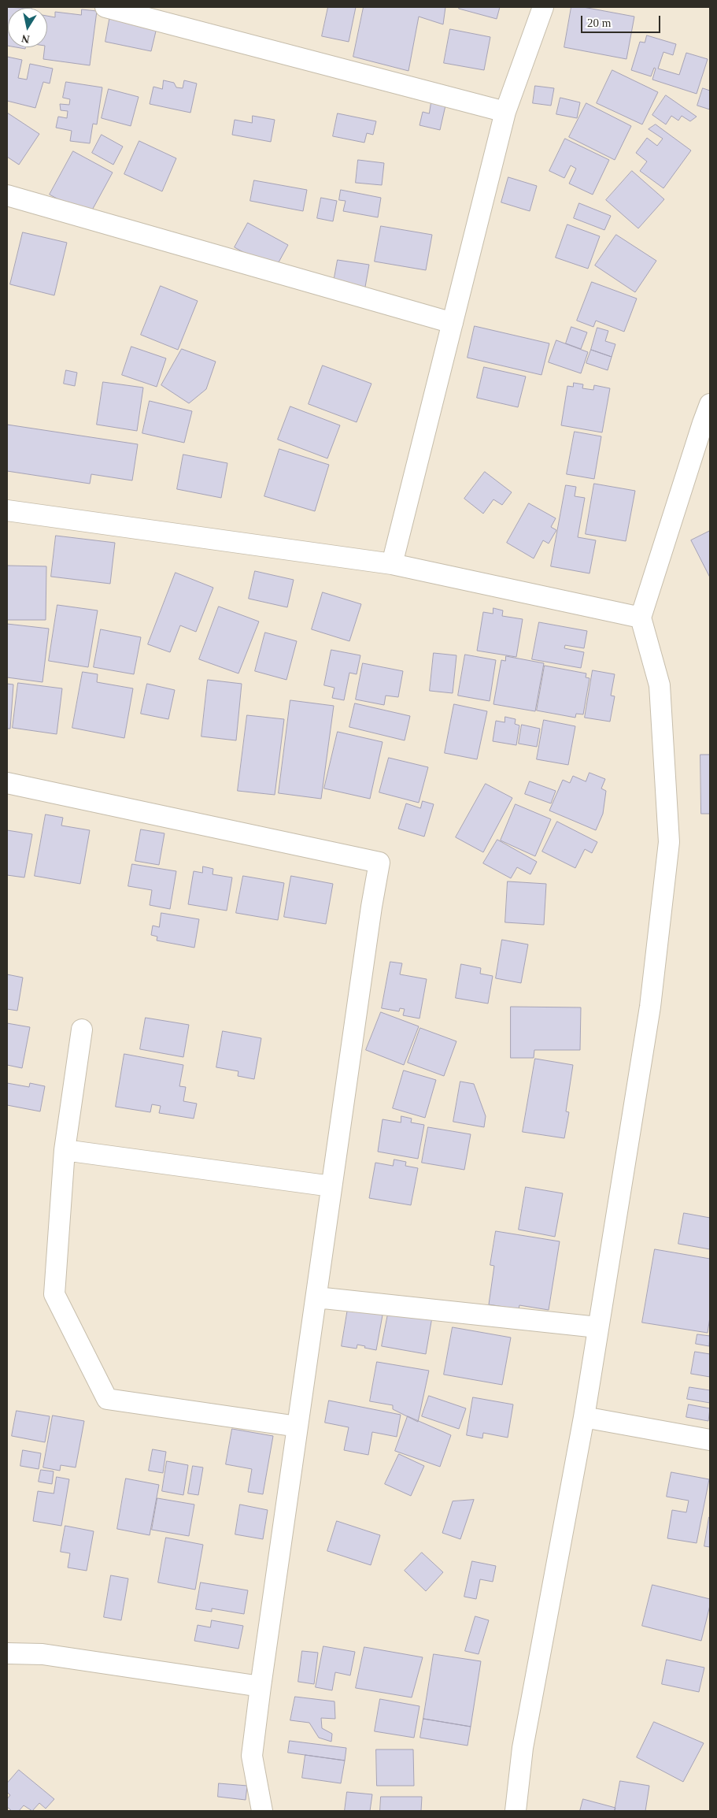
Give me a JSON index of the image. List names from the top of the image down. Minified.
{"scale_bar":"20 m","north":"bottom"}
